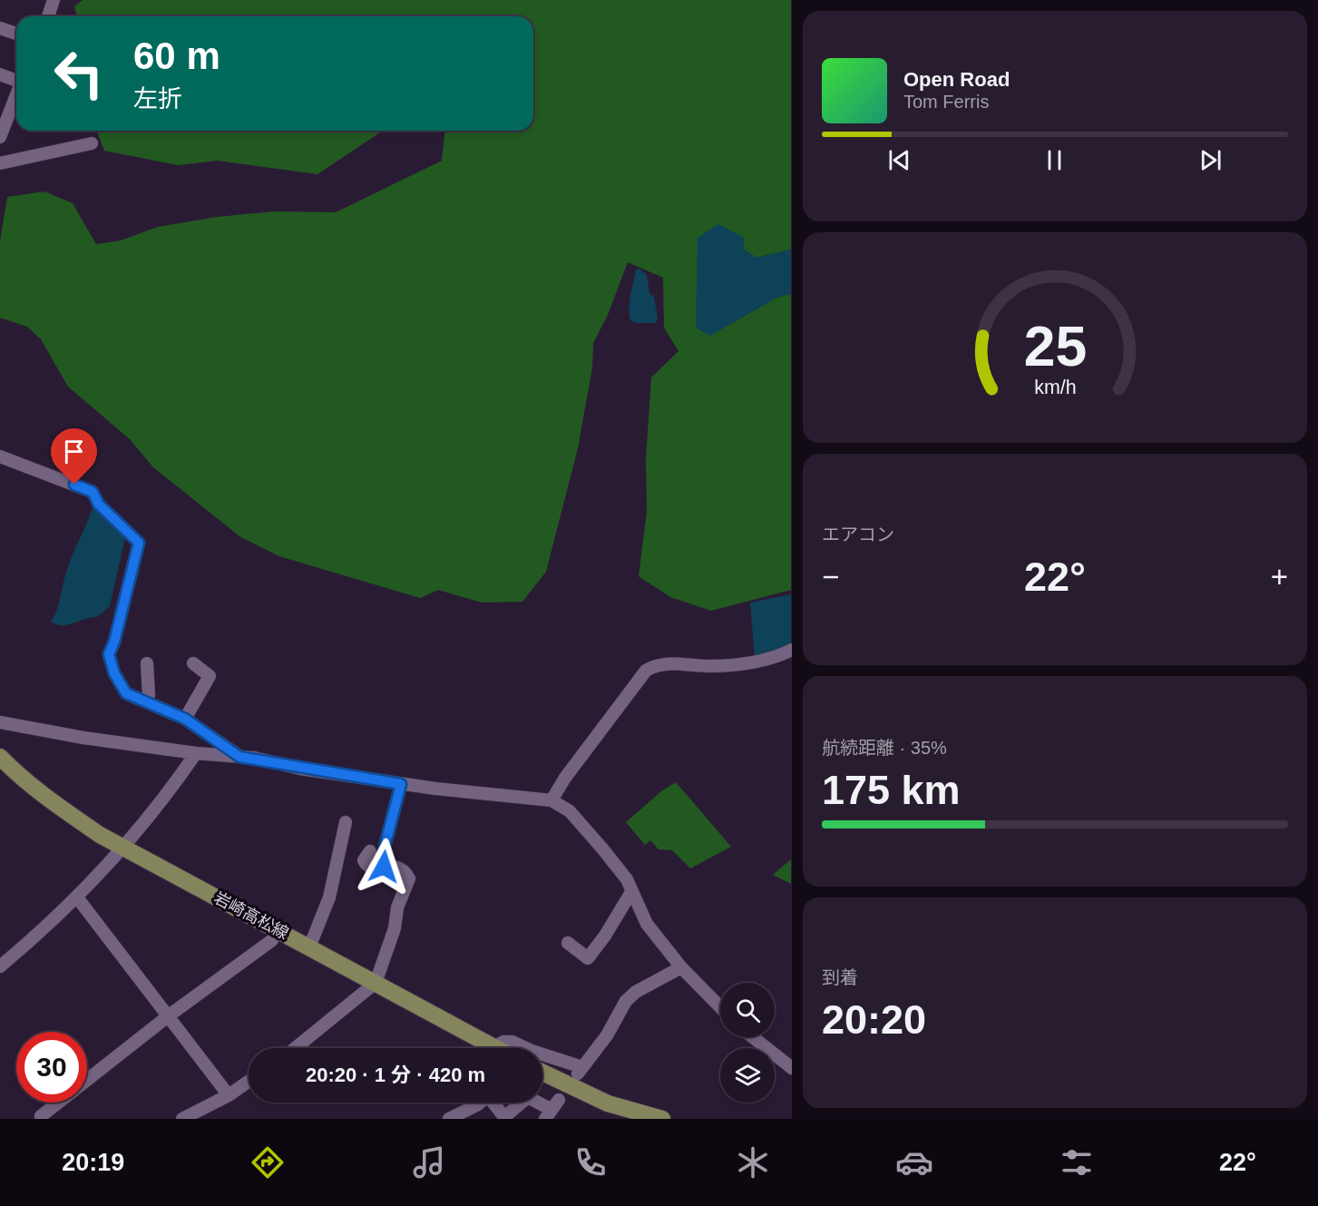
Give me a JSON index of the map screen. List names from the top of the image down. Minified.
{"streets":{"main road":["岩崎高松線"]},"page":{"turn":["60 m","左折"],"song":["Open Road","Tom Ferris"],"tile":["エアコン",["航続距離 · 35%","175 km"],["到着","20:20"]],"heat":["−","22°","+"],"limit":"30","trip":"20:20 · 1 分 · 420 m","tabs":["20:19","22°"],"gauge":["25","km/h"]}}
